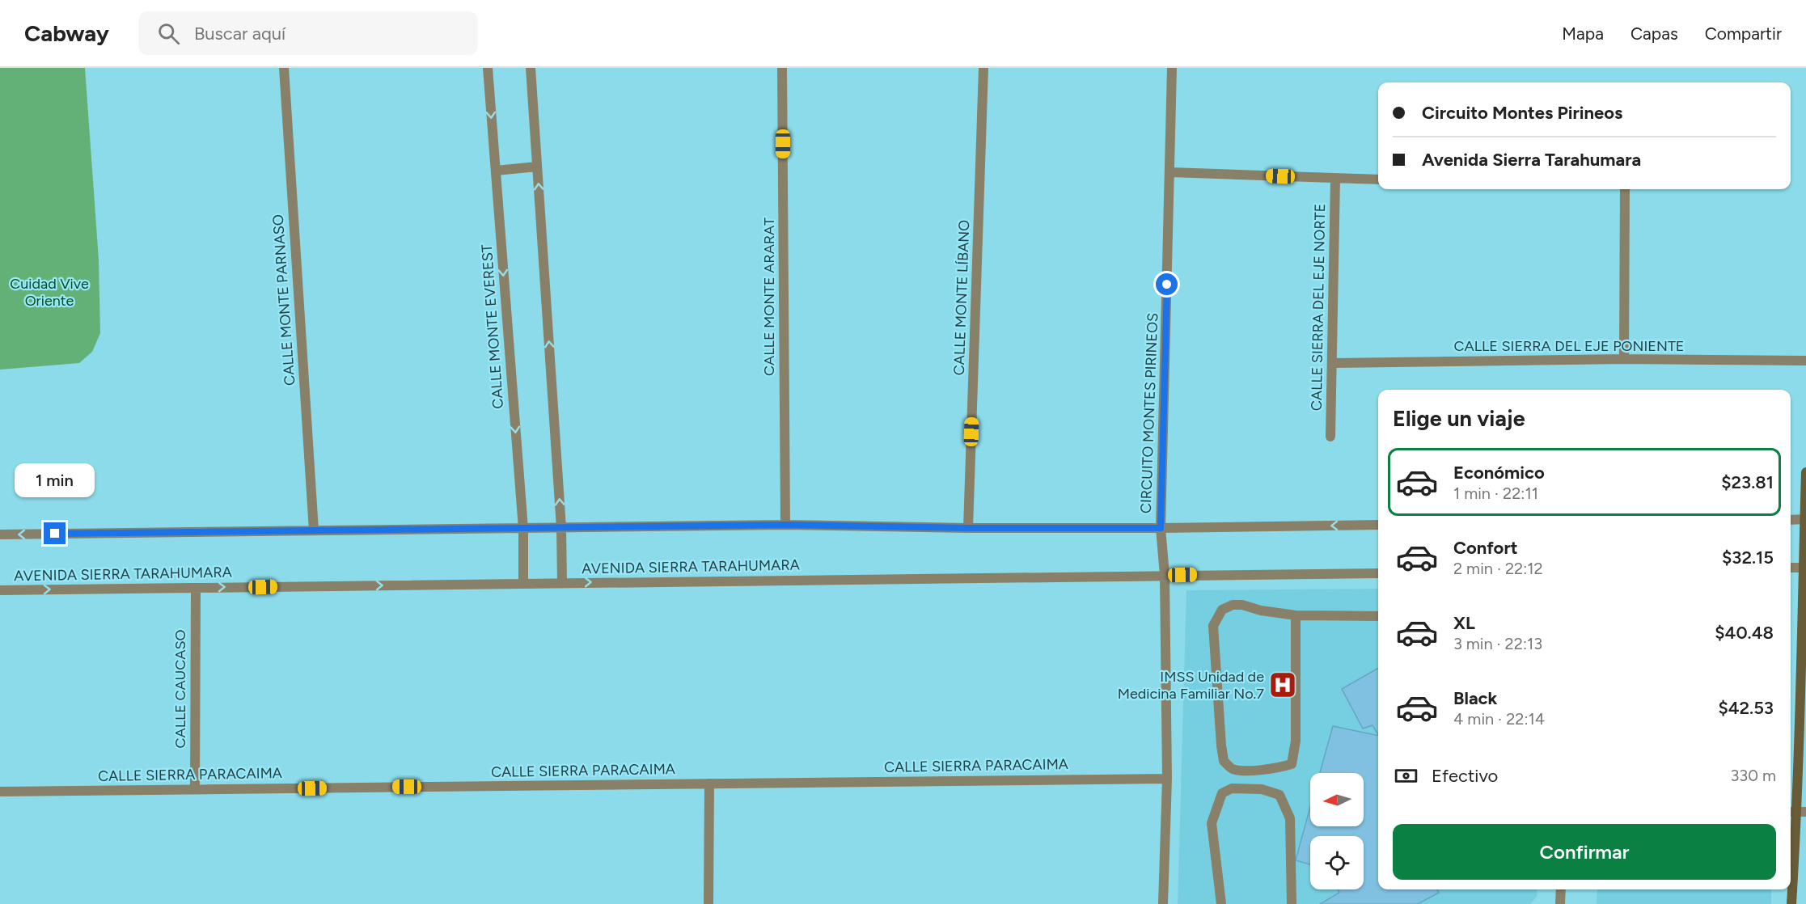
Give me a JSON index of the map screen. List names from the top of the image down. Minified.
{"streets":{"street":["CALLE MONTE ARARAT","CALLE MONTE LÍBANO","CALLE MONTE PARNASO","CALLE SIERRA DEL EJE NORTE","CALLE MONTE EVEREST","CALLE SIERRA DEL EJE PONIENTE","CIRCUITO MONTES PIRINEOS","AVENIDA SIERRA TARAHUMARA","CALLE CAUCASO","CALLE SIERRA PARACAIMA"]},"crossings":[["CALLE SIERRA DEL EJE NORTE","CALLE SIERRA DEL EJE PONIENTE"],["CALLE MONTE EVEREST","AVENIDA SIERRA TARAHUMARA"],["CIRCUITO MONTES PIRINEOS","AVENIDA SIERRA TARAHUMARA"],["CIRCUITO MONTES PIRINEOS","CALLE SIERRA PARACAIMA"],["AVENIDA SIERRA TARAHUMARA","CALLE CAUCASO"],["CALLE CAUCASO","CALLE SIERRA PARACAIMA"]],"parks":["Cuidad Vive Oriente"],"places":{"hospital":["IMSS Unidad de Medicina Familiar No.7"]},"north":"left","page":{"header":"Cabway","search":"Buscar aquí","nav":["Mapa","Capas","Compartir"],"banner":["Circuito Montes Pirineos","Avenida Sierra Tarahumara"],"heading":"Elige un viaje","list":[{"name":"Económico","note":"1 min · 22:11","value":"$23.81"},{"name":"Confort","note":"2 min · 22:12","value":"$32.15"},{"name":"XL","note":"3 min · 22:13","value":"$40.48"},{"name":"Black","note":"4 min · 22:14","value":"$42.53"}],"bubble":"1 min","pay":["Efectivo","330 m"],"buttons":"Confirmar"}}
